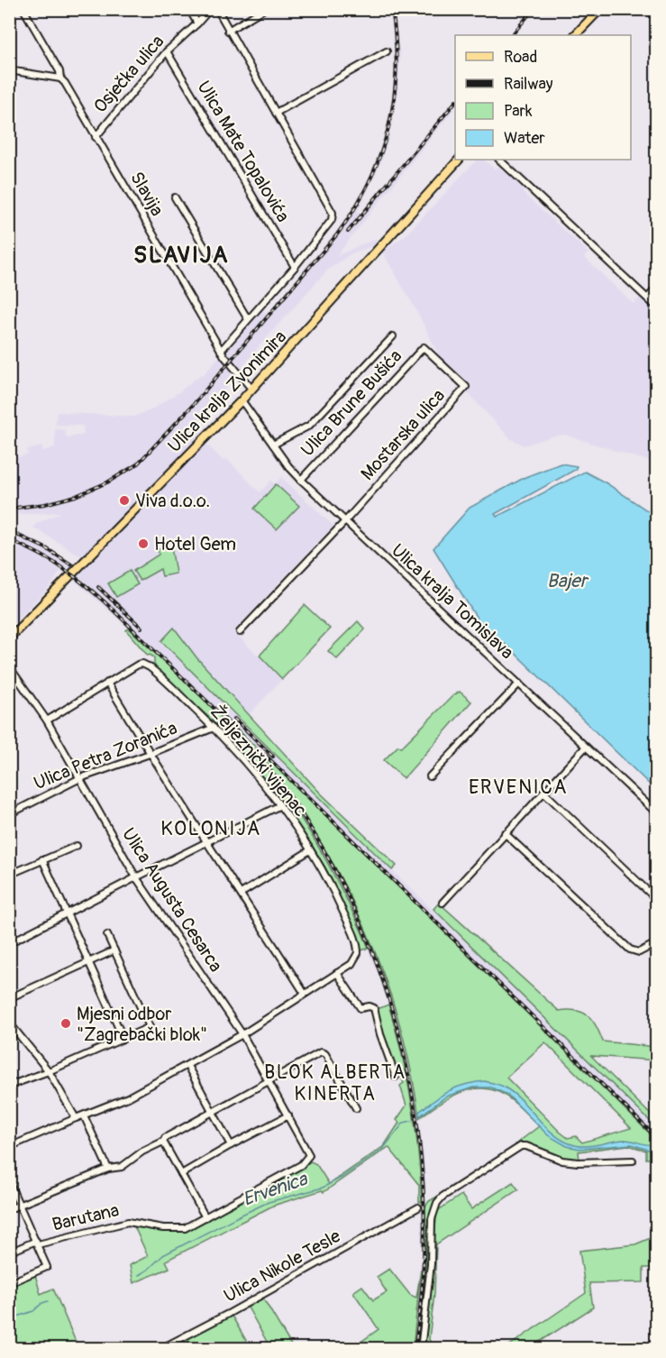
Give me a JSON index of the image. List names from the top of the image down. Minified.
{"streets":{"main road":["Ulica kralja Zvonimira"],"street":["Osječka ulica","Ulica Mate Topalovića","Slavija","Ulica Brune Bušića","Mostarska ulica","Ulica kralja Tomislava","Ulica Petra Zoranića","Željeznički vijenac","Ulica Augusta Cesarca","Barutana","Ulica Nikole Tesle"]},"crossings":[["Osječka ulica","Ulica Mate Topalovića"],["Osječka ulica","Slavija"],["Slavija","Ulica kralja Zvonimira"],["Ulica kralja Zvonimira","Ulica kralja Tomislava"],["Ulica Brune Bušića","Mostarska ulica"],["Ulica Brune Bušića","Ulica kralja Tomislava"],["Mostarska ulica","Ulica kralja Tomislava"],["Ulica Petra Zoranića","Željeznički vijenac"],["Ulica Petra Zoranića","Ulica Augusta Cesarca"],["Ulica Augusta Cesarca","Barutana"]],"districts":["SLAVIJA","ERVENICA","KOLONIJA","BLOK ALBERTA KINERTA"],"water":["Bajer","Ervenica"],"places":["Viva d.o.o.","Hotel Gem","Mjesni odbor \"Zagrebački blok\""],"legend":["Road","Railway","Park","Water"]}
